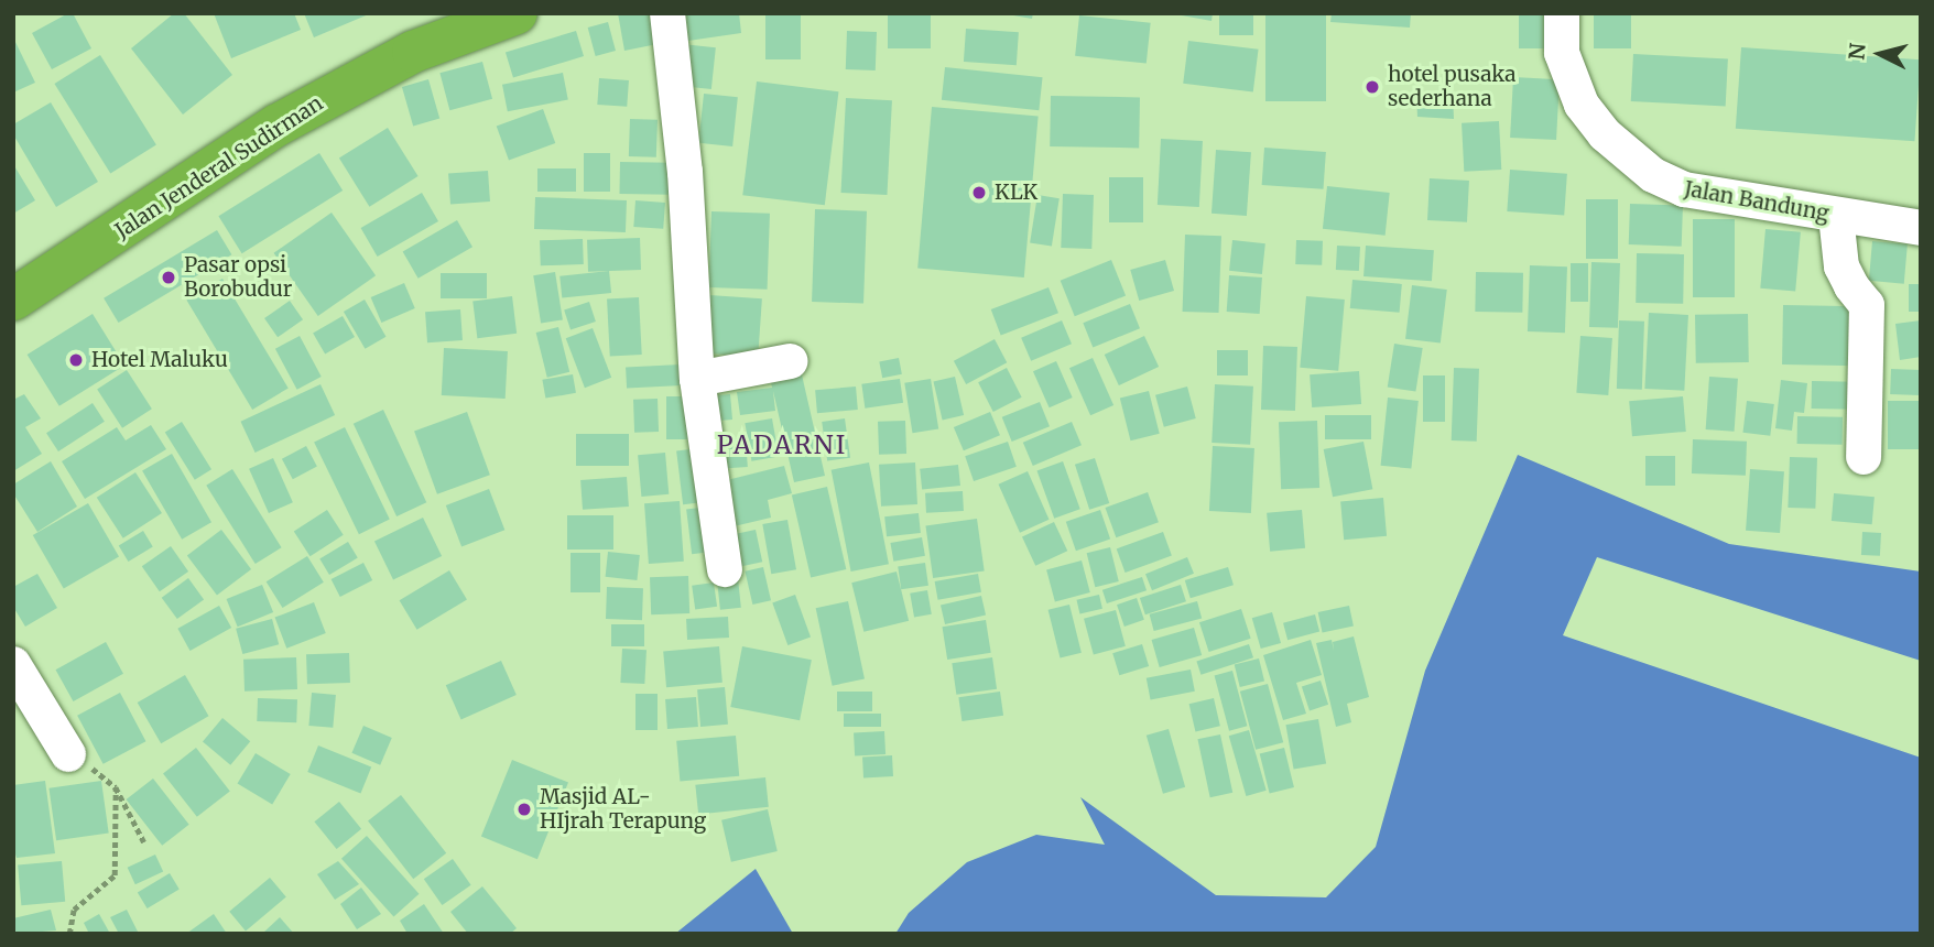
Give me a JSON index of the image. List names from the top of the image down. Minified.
{"streets":{"highway":["Jalan Jenderal Sudirman"],"street":["Jalan Bandung"]},"districts":["PADARNI"],"places":["hotel pusaka sederhana","KLK","Pasar opsi Borobudur","Hotel Maluku","Masjid AL- HIjrah Terapung"],"north":"left"}
